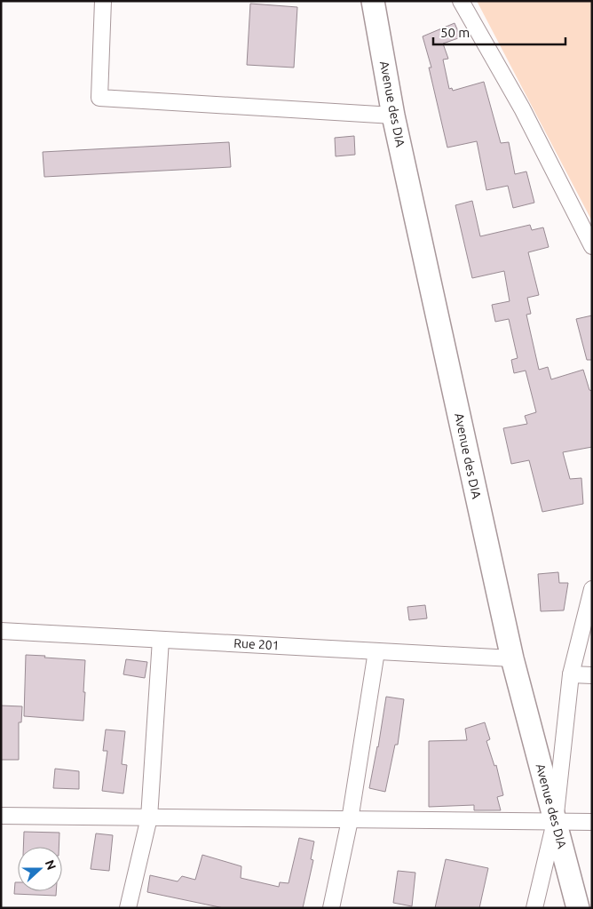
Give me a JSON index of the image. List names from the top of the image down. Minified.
{"streets":{"street":["Avenue des DIA","Rue 201"]},"crossings":[["Avenue des DIA","Rue 201"]],"scale_bar":"50 m","north":"right"}
